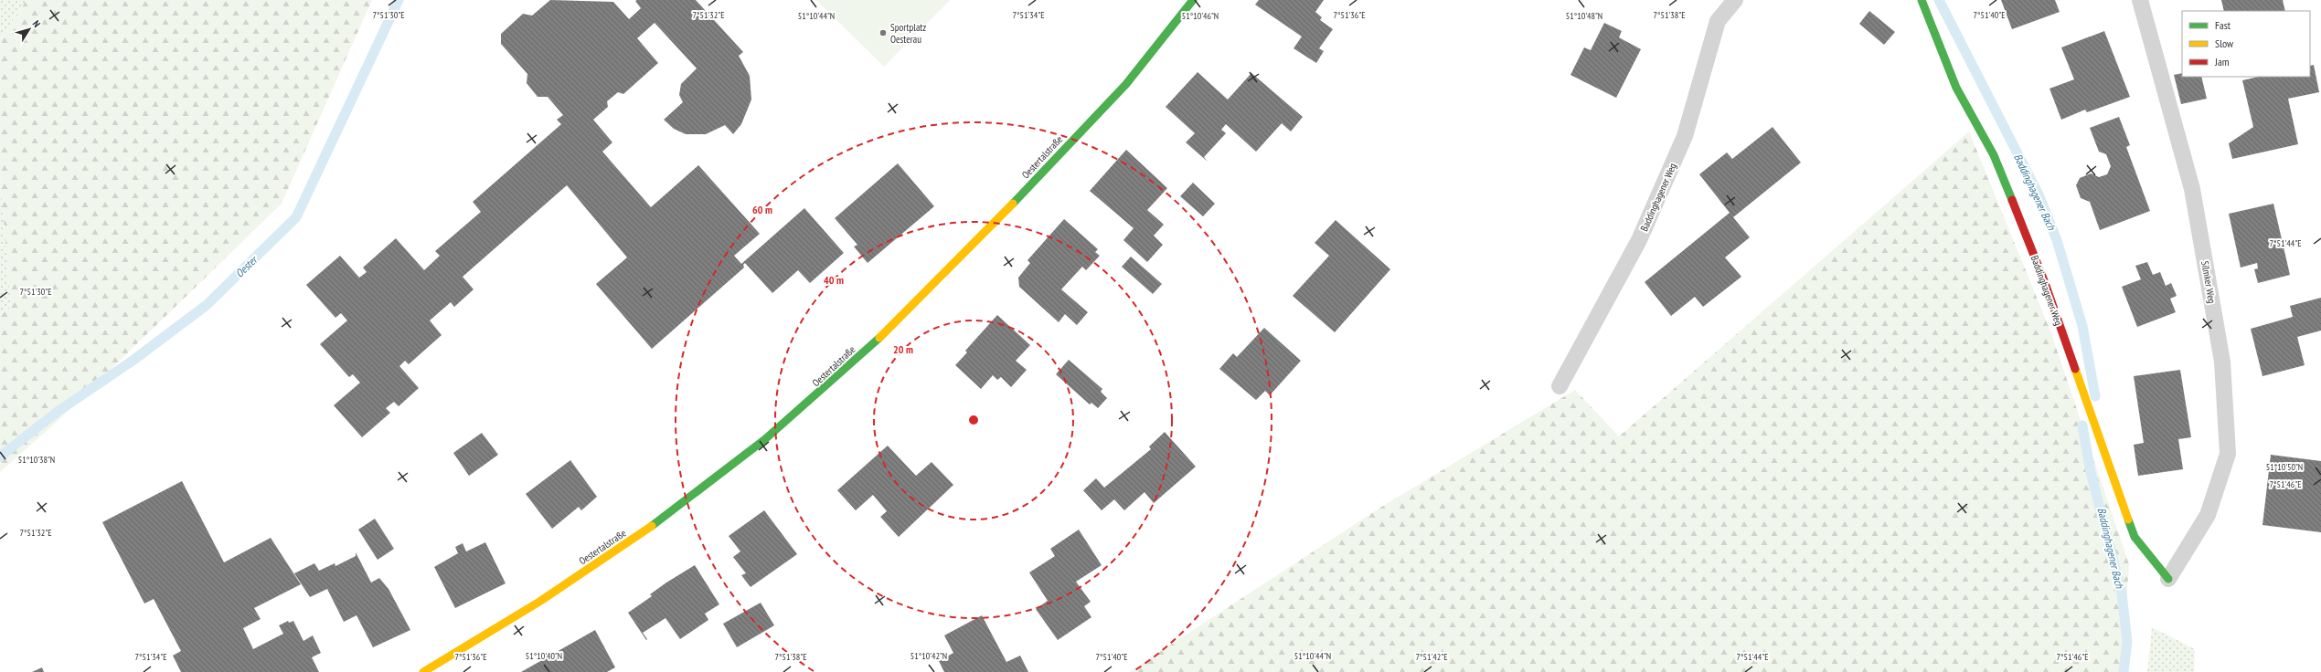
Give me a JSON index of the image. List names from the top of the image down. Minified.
{"streets":{"main road":["Oestertalstraße","Baddinghagener Weg"],"lane":["Silmker Weg"]},"crossings":[["Baddinghagener Weg","Silmker Weg"]],"water":["Baddinghagener Bach","Oester"],"places":["Sportplatz Oesterau"],"legend":["Fast","Slow","Jam"],"north":"top right","coordinates":["7°51'30\"E","7°51'32\"E","7°51'34\"E","7°51'36\"E","7°51'38\"E","7°51'40\"E","51°10'44\"N","51°10'46\"N","51°10'48\"N","7°51'44\"E","51°10'38\"N","51°10'50\"N","7°51'46\"E","51°10'40\"N","51°10'42\"N","7°51'42\"E"],"rings":["60 m","40 m","20 m"]}
